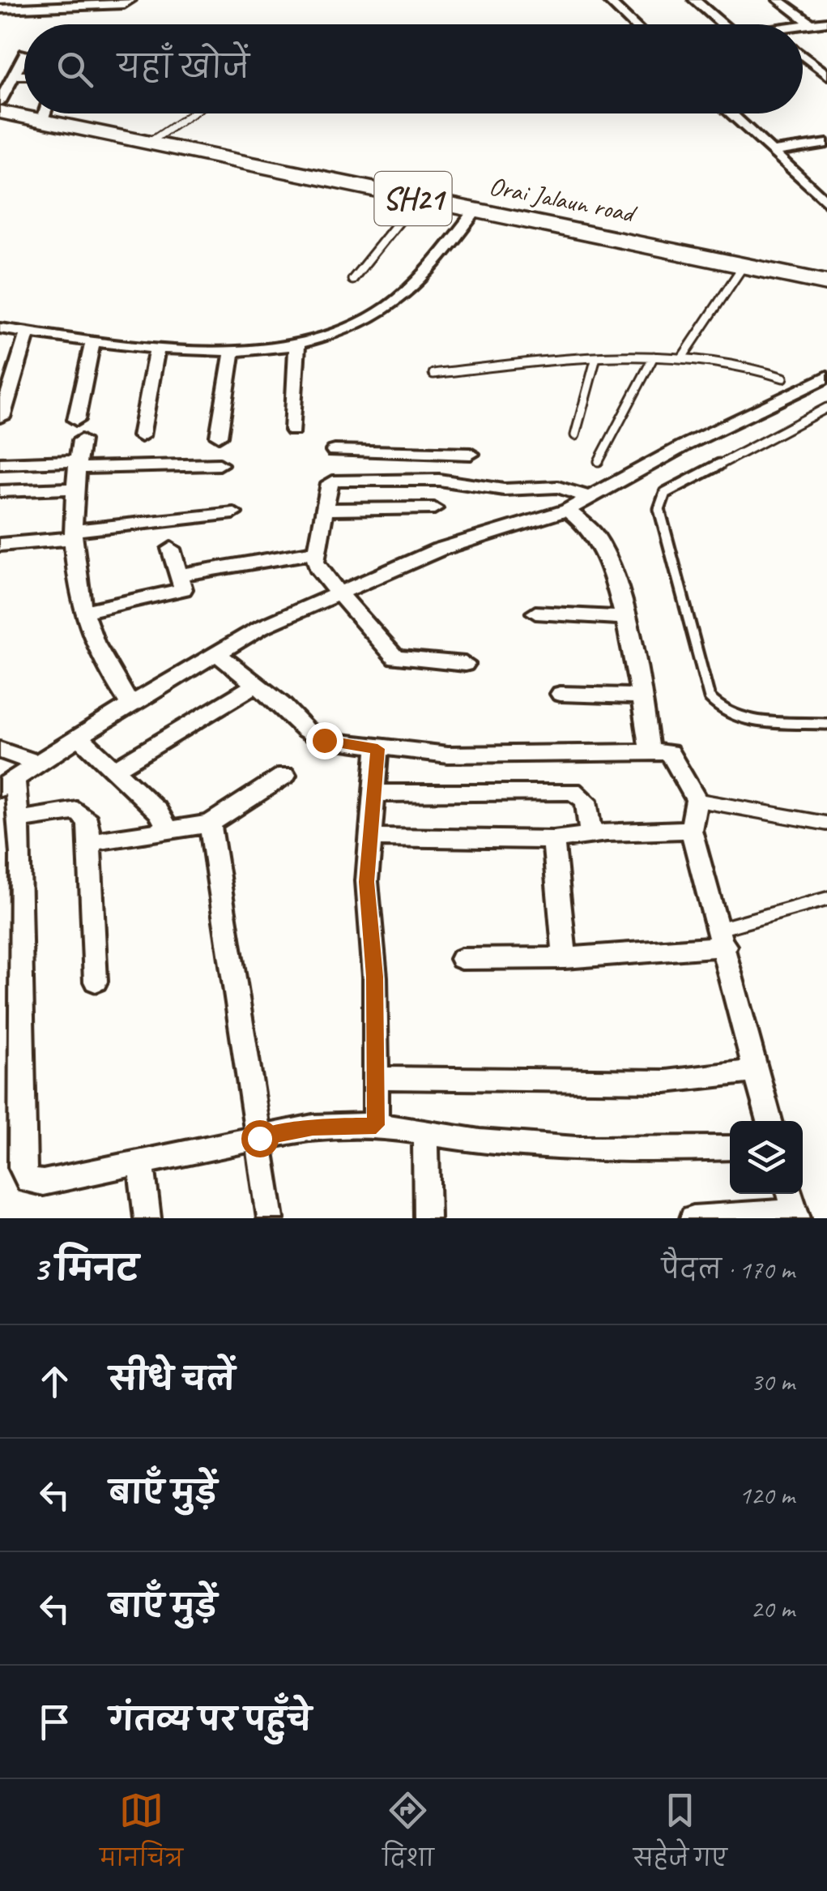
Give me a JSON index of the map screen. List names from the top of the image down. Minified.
{"streets":{"main road":["SH21","Orai Jalaun road"]},"page":{"search":"यहाँ खोजें","heading":["3 मिनट","पैदल · 170 m"],"list":[["सीधे चलें","30 m"],["बाएँ मुड़ें","120 m"],["बाएँ मुड़ें","20 m"],"गंतव्य पर पहुँचे"],"nav":["मानचित्र","दिशा","सहेजे गए"]}}
